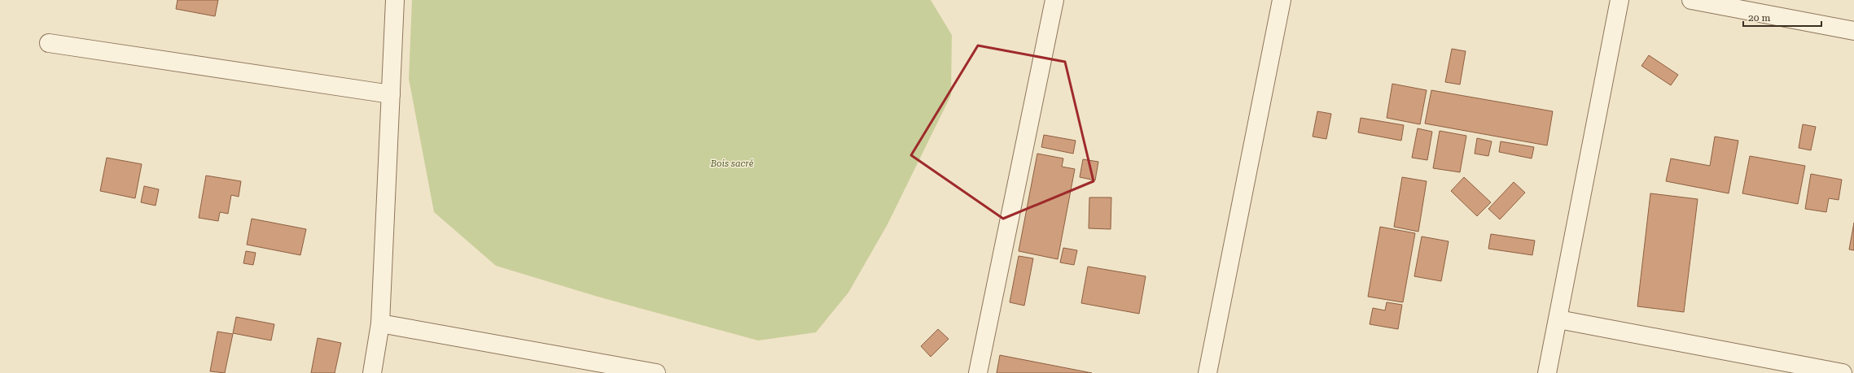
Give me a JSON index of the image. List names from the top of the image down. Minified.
{"parks":["Bois sacré"],"scale_bar":"20 m"}
